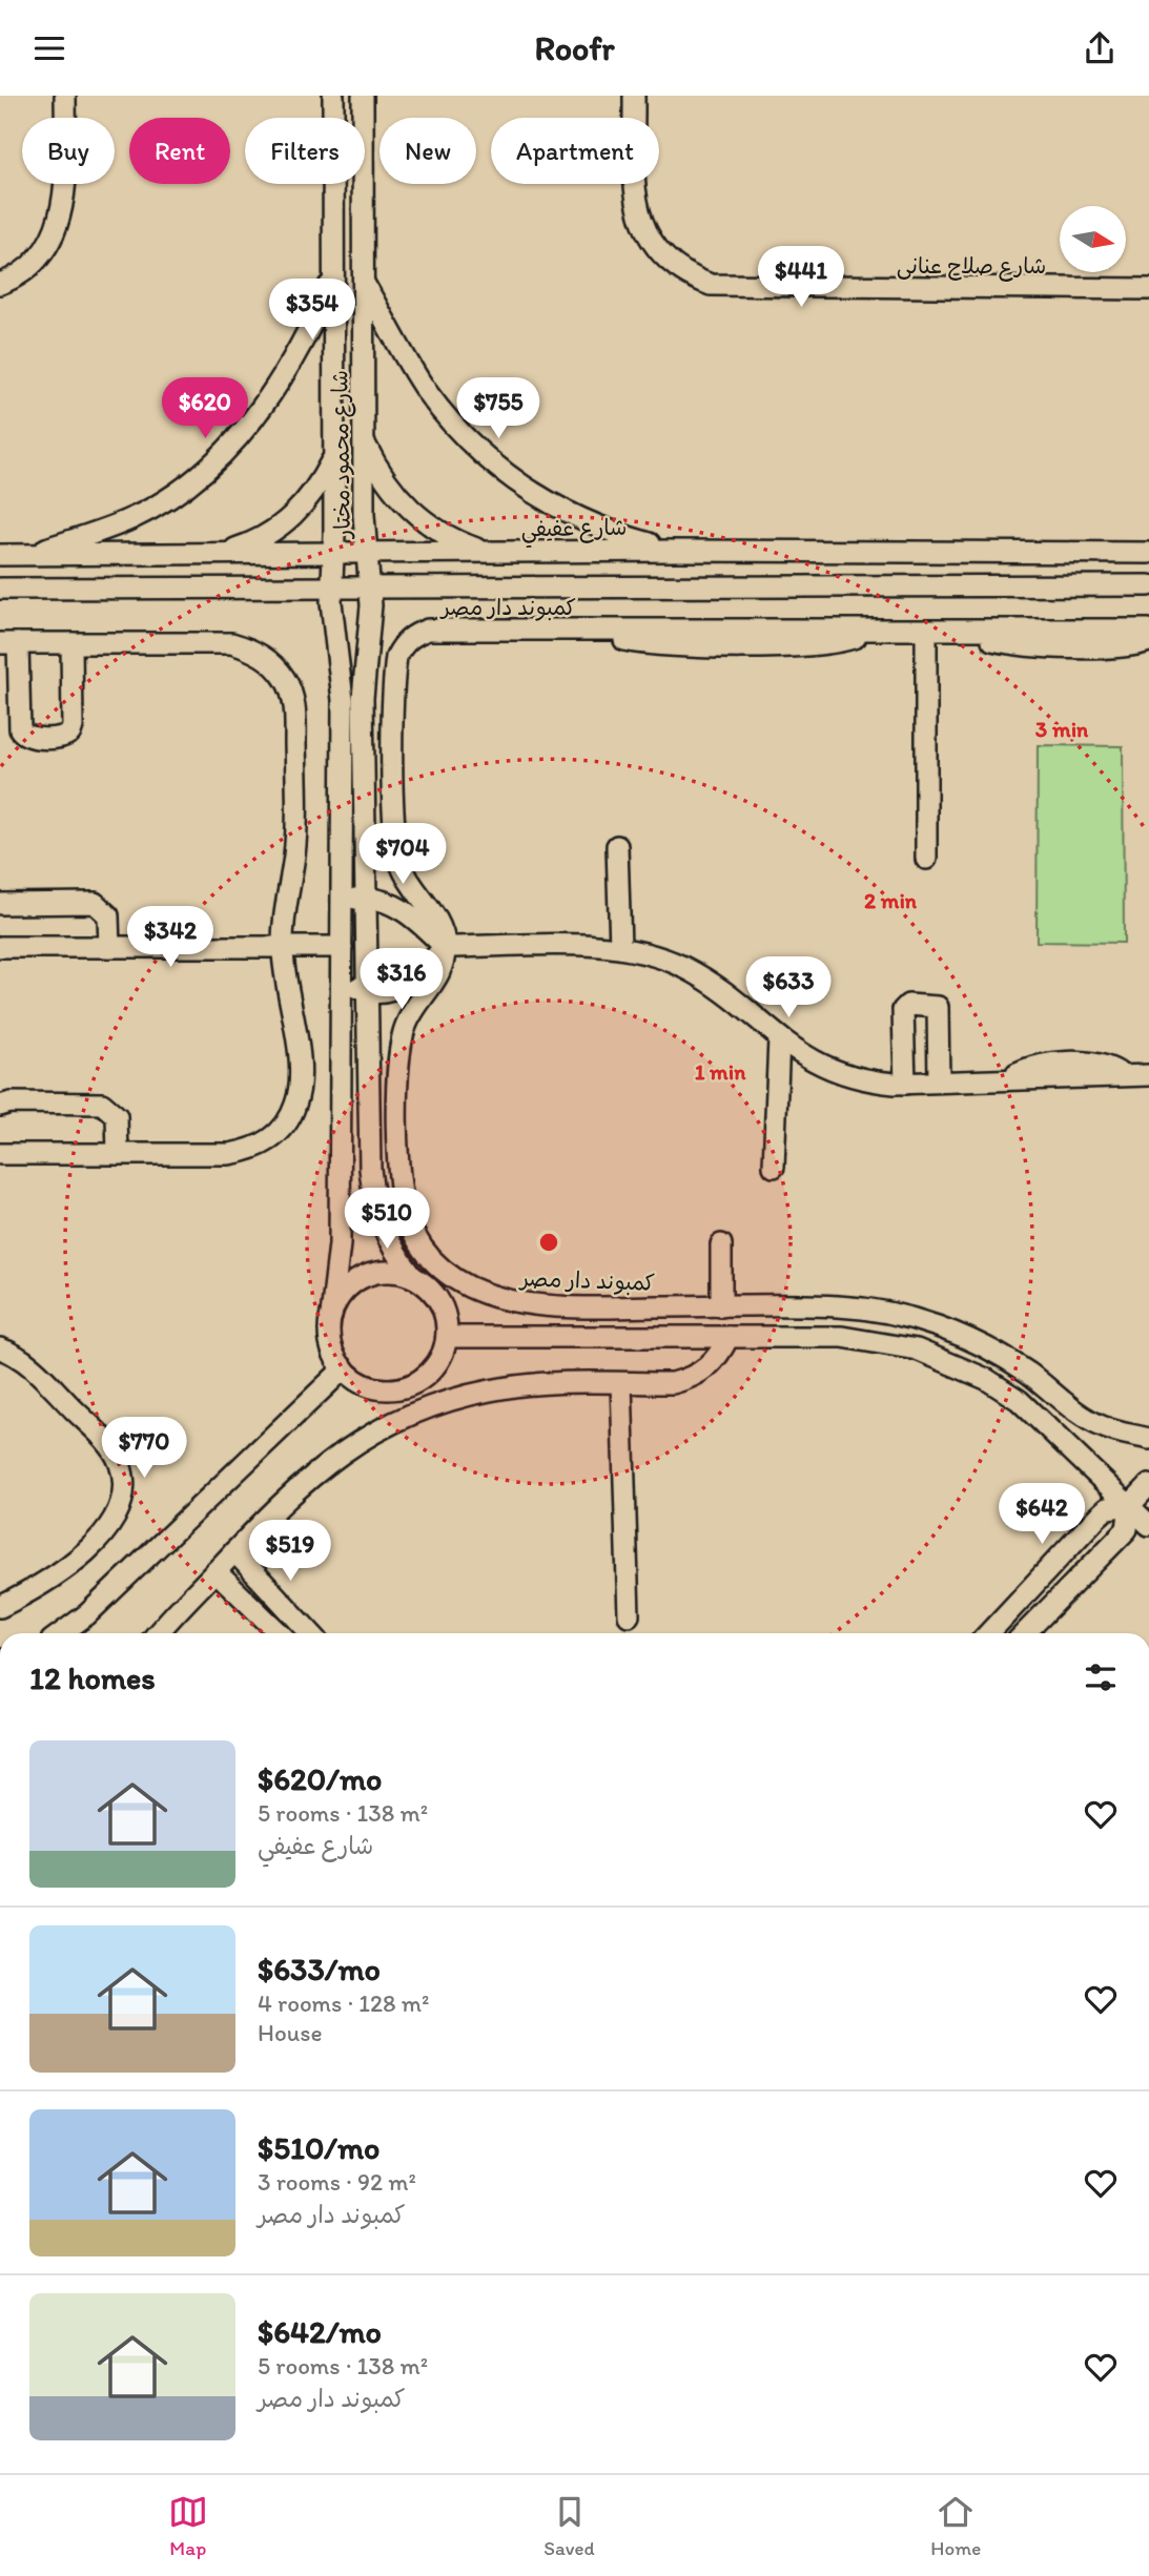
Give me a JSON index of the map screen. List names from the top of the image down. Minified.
{"streets":{"street":["شارع صلاح عنانى","شارع محمود مختار","شارع عفيفي","كمبوند دار مصر"]},"crossings":[["شارع محمود مختار","شارع عفيفي"]],"north":"right","page":{"header":"Roofr","chip":["Buy","Rent","Filters","New","Apartment"],"price":["$441","$354","$620","$755","$704","$342","$316","$633","$510","$770","$642","$519"],"heading":"12 homes","list":[{"name":"$620/mo","note":"5 rooms · 138 m² · شارع عفيفي"},{"name":"$633/mo","note":"4 rooms · 128 m² · House"},{"name":"$510/mo","note":"3 rooms · 92 m² · كمبوند دار مصر"},{"name":"$642/mo","note":"5 rooms · 138 m² · كمبوند دار مصر"}],"tabs":["Map","Saved","Home"]},"rings":["3 min","2 min","1 min"]}
